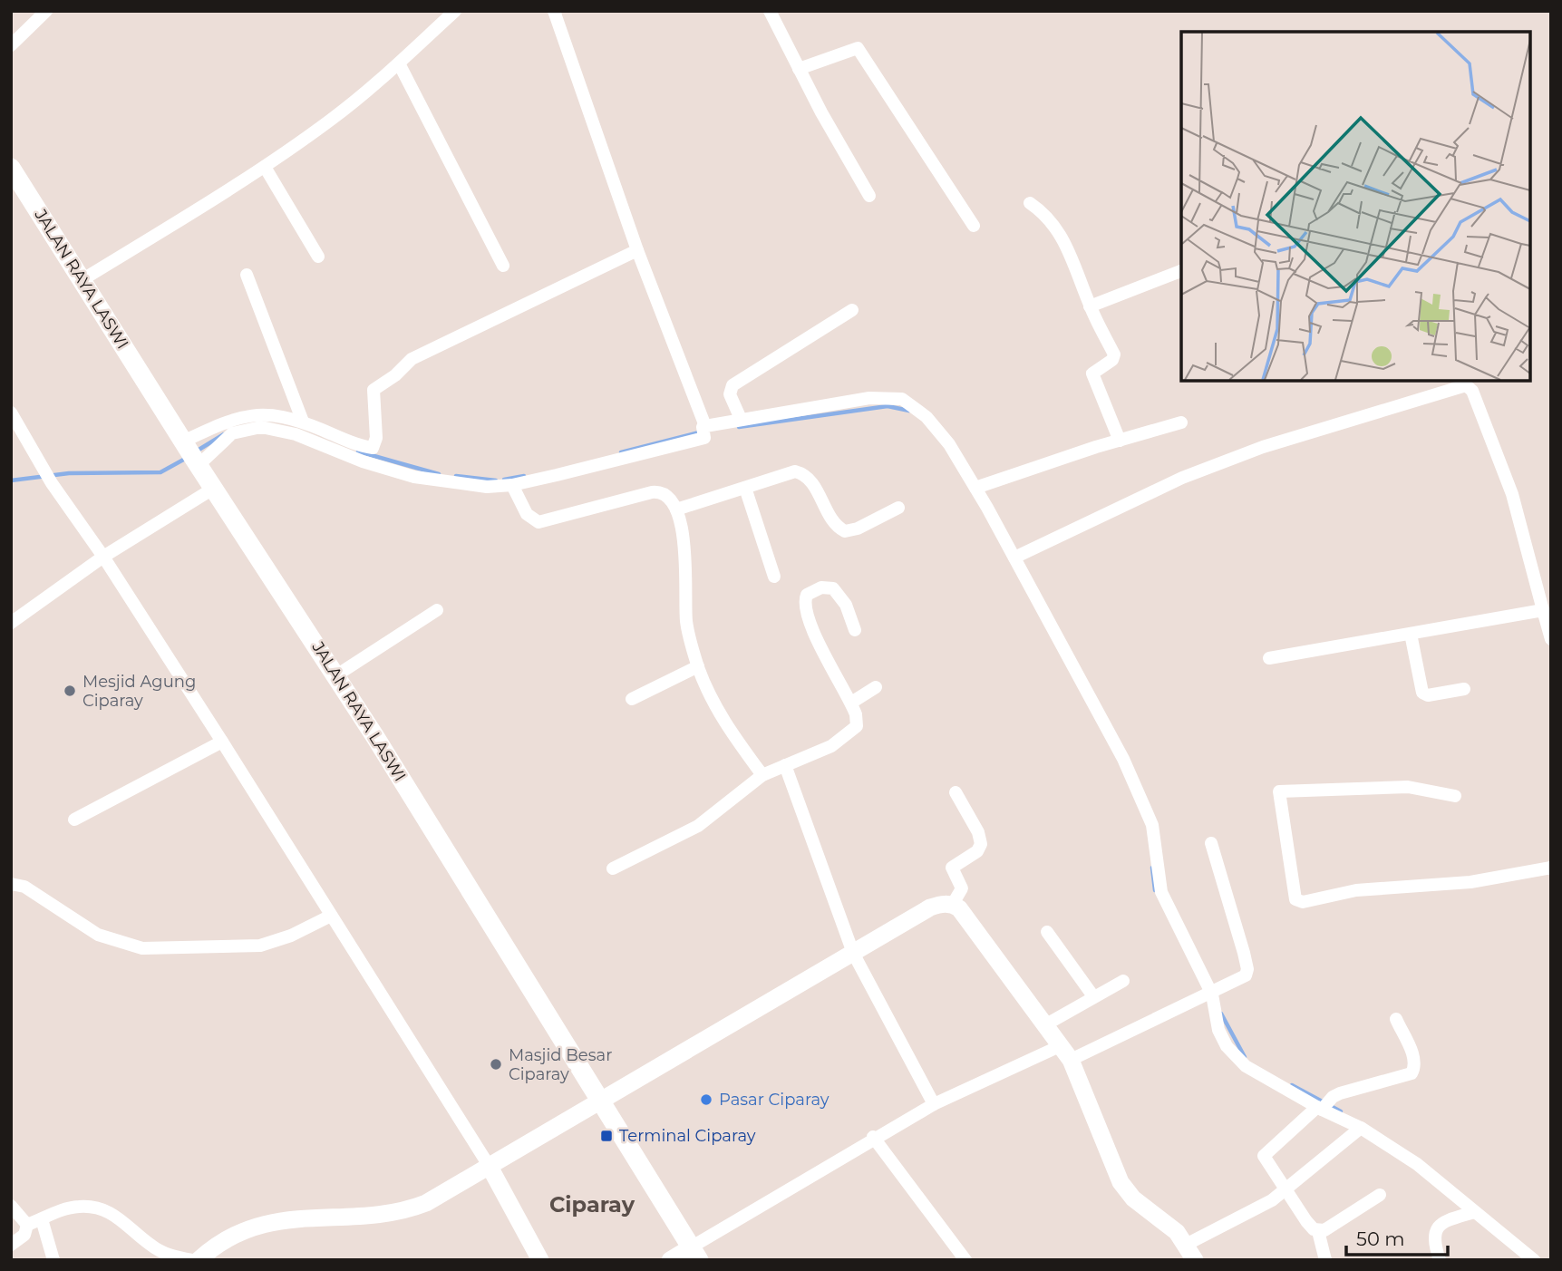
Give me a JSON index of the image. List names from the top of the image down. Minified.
{"streets":{"main road":["JALAN RAYA LASWI"]},"districts":["Ciparay"],"places":{"other":["Mesjid Agung Ciparay","Masjid Besar Ciparay","Pasar Ciparay"],"transit":["Terminal Ciparay"]},"scale_bar":"50 m"}
